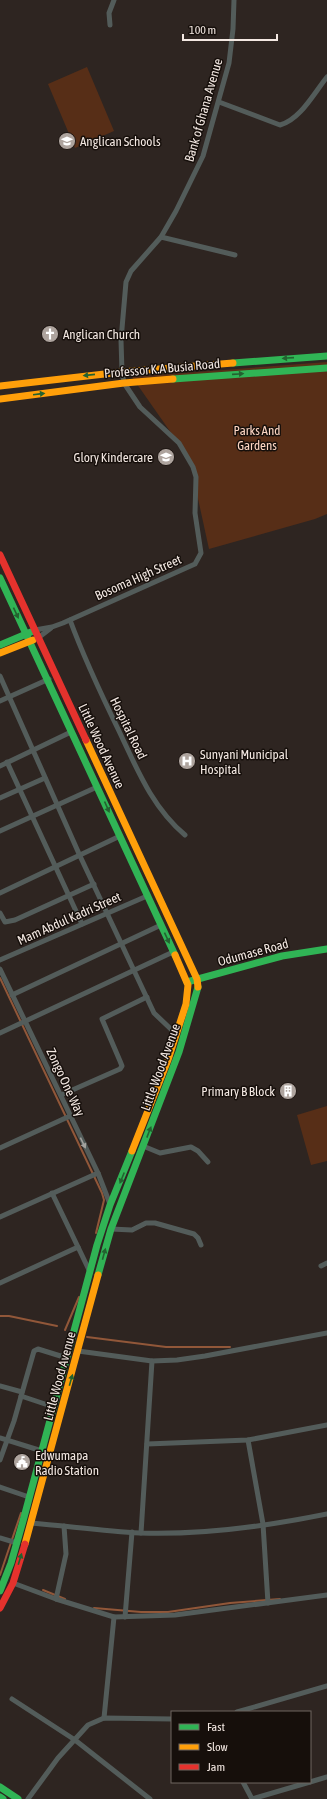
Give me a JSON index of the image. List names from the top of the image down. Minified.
{"streets":{"main road":["Professor K.A Busia Road","Bosoma High Street","Little Wood Avenue","Odumase Road"],"street":["Bank of Ghana Avenue","Hospital Road","Mam Abdul Kadri Street","Zongo One Way"]},"crossings":[["Bank of Ghana Avenue","Professor K.A Busia Road"],["Bank of Ghana Avenue","Bosoma High Street"],["Professor K.A Busia Road","Bosoma High Street"],["Bosoma High Street","Hospital Road"],["Bosoma High Street","Little Wood Avenue"],["Little Wood Avenue","Mam Abdul Kadri Street"],["Little Wood Avenue","Odumase Road"],["Little Wood Avenue","Zongo One Way"]],"parks":["Parks And Gardens"],"places":{"school or university":["Anglican Schools","Glory Kindercare"],"church":["Anglican Church"],"hospital":["Sunyani Municipal Hospital"],"building":["Primary B Block"],"public building":["Edwumapa Radio Station"]},"legend":["Fast","Slow","Jam"],"scale_bar":"100 m"}
